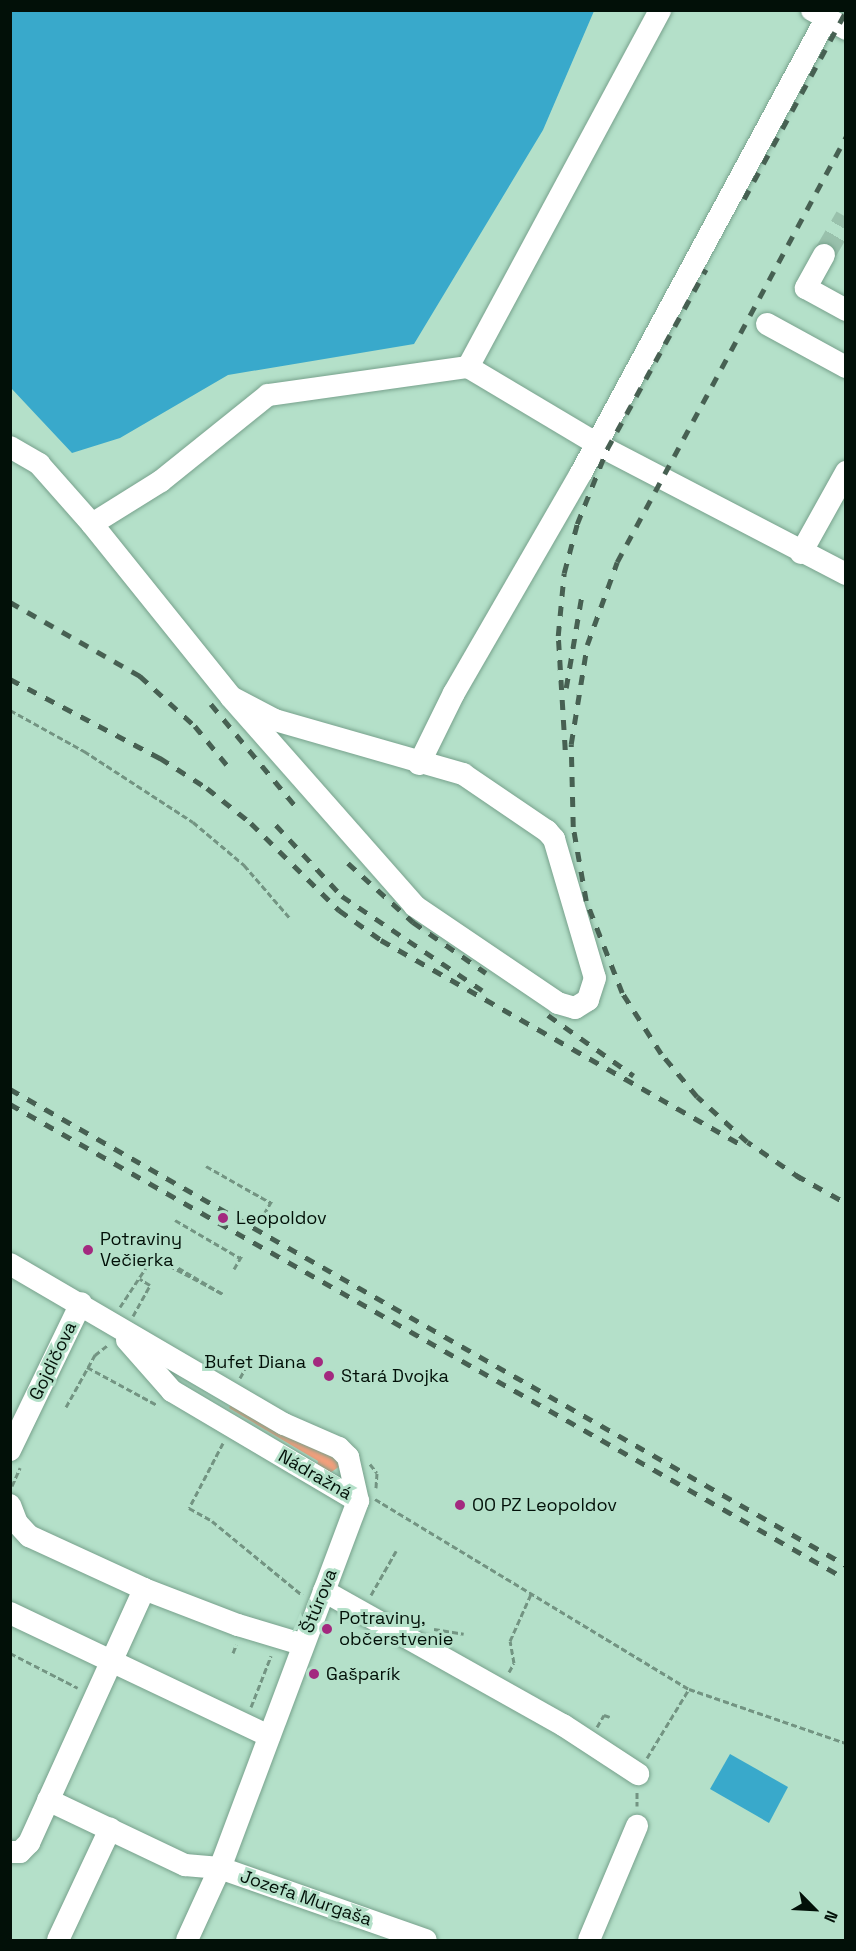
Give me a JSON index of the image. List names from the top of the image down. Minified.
{"streets":{"street":["Gojdičova","Nádražná","Štúrova","Jozefa Murgaša"]},"crossings":[["Gojdičova","Nádražná"],["Nádražná","Štúrova"],["Štúrova","Jozefa Murgaša"]],"places":["Leopoldov","Potraviny Večierka","Bufet Diana","Stará Dvojka","OO PZ Leopoldov","Potraviny, občerstvenie","Gašparík"],"north":"bottom right"}
